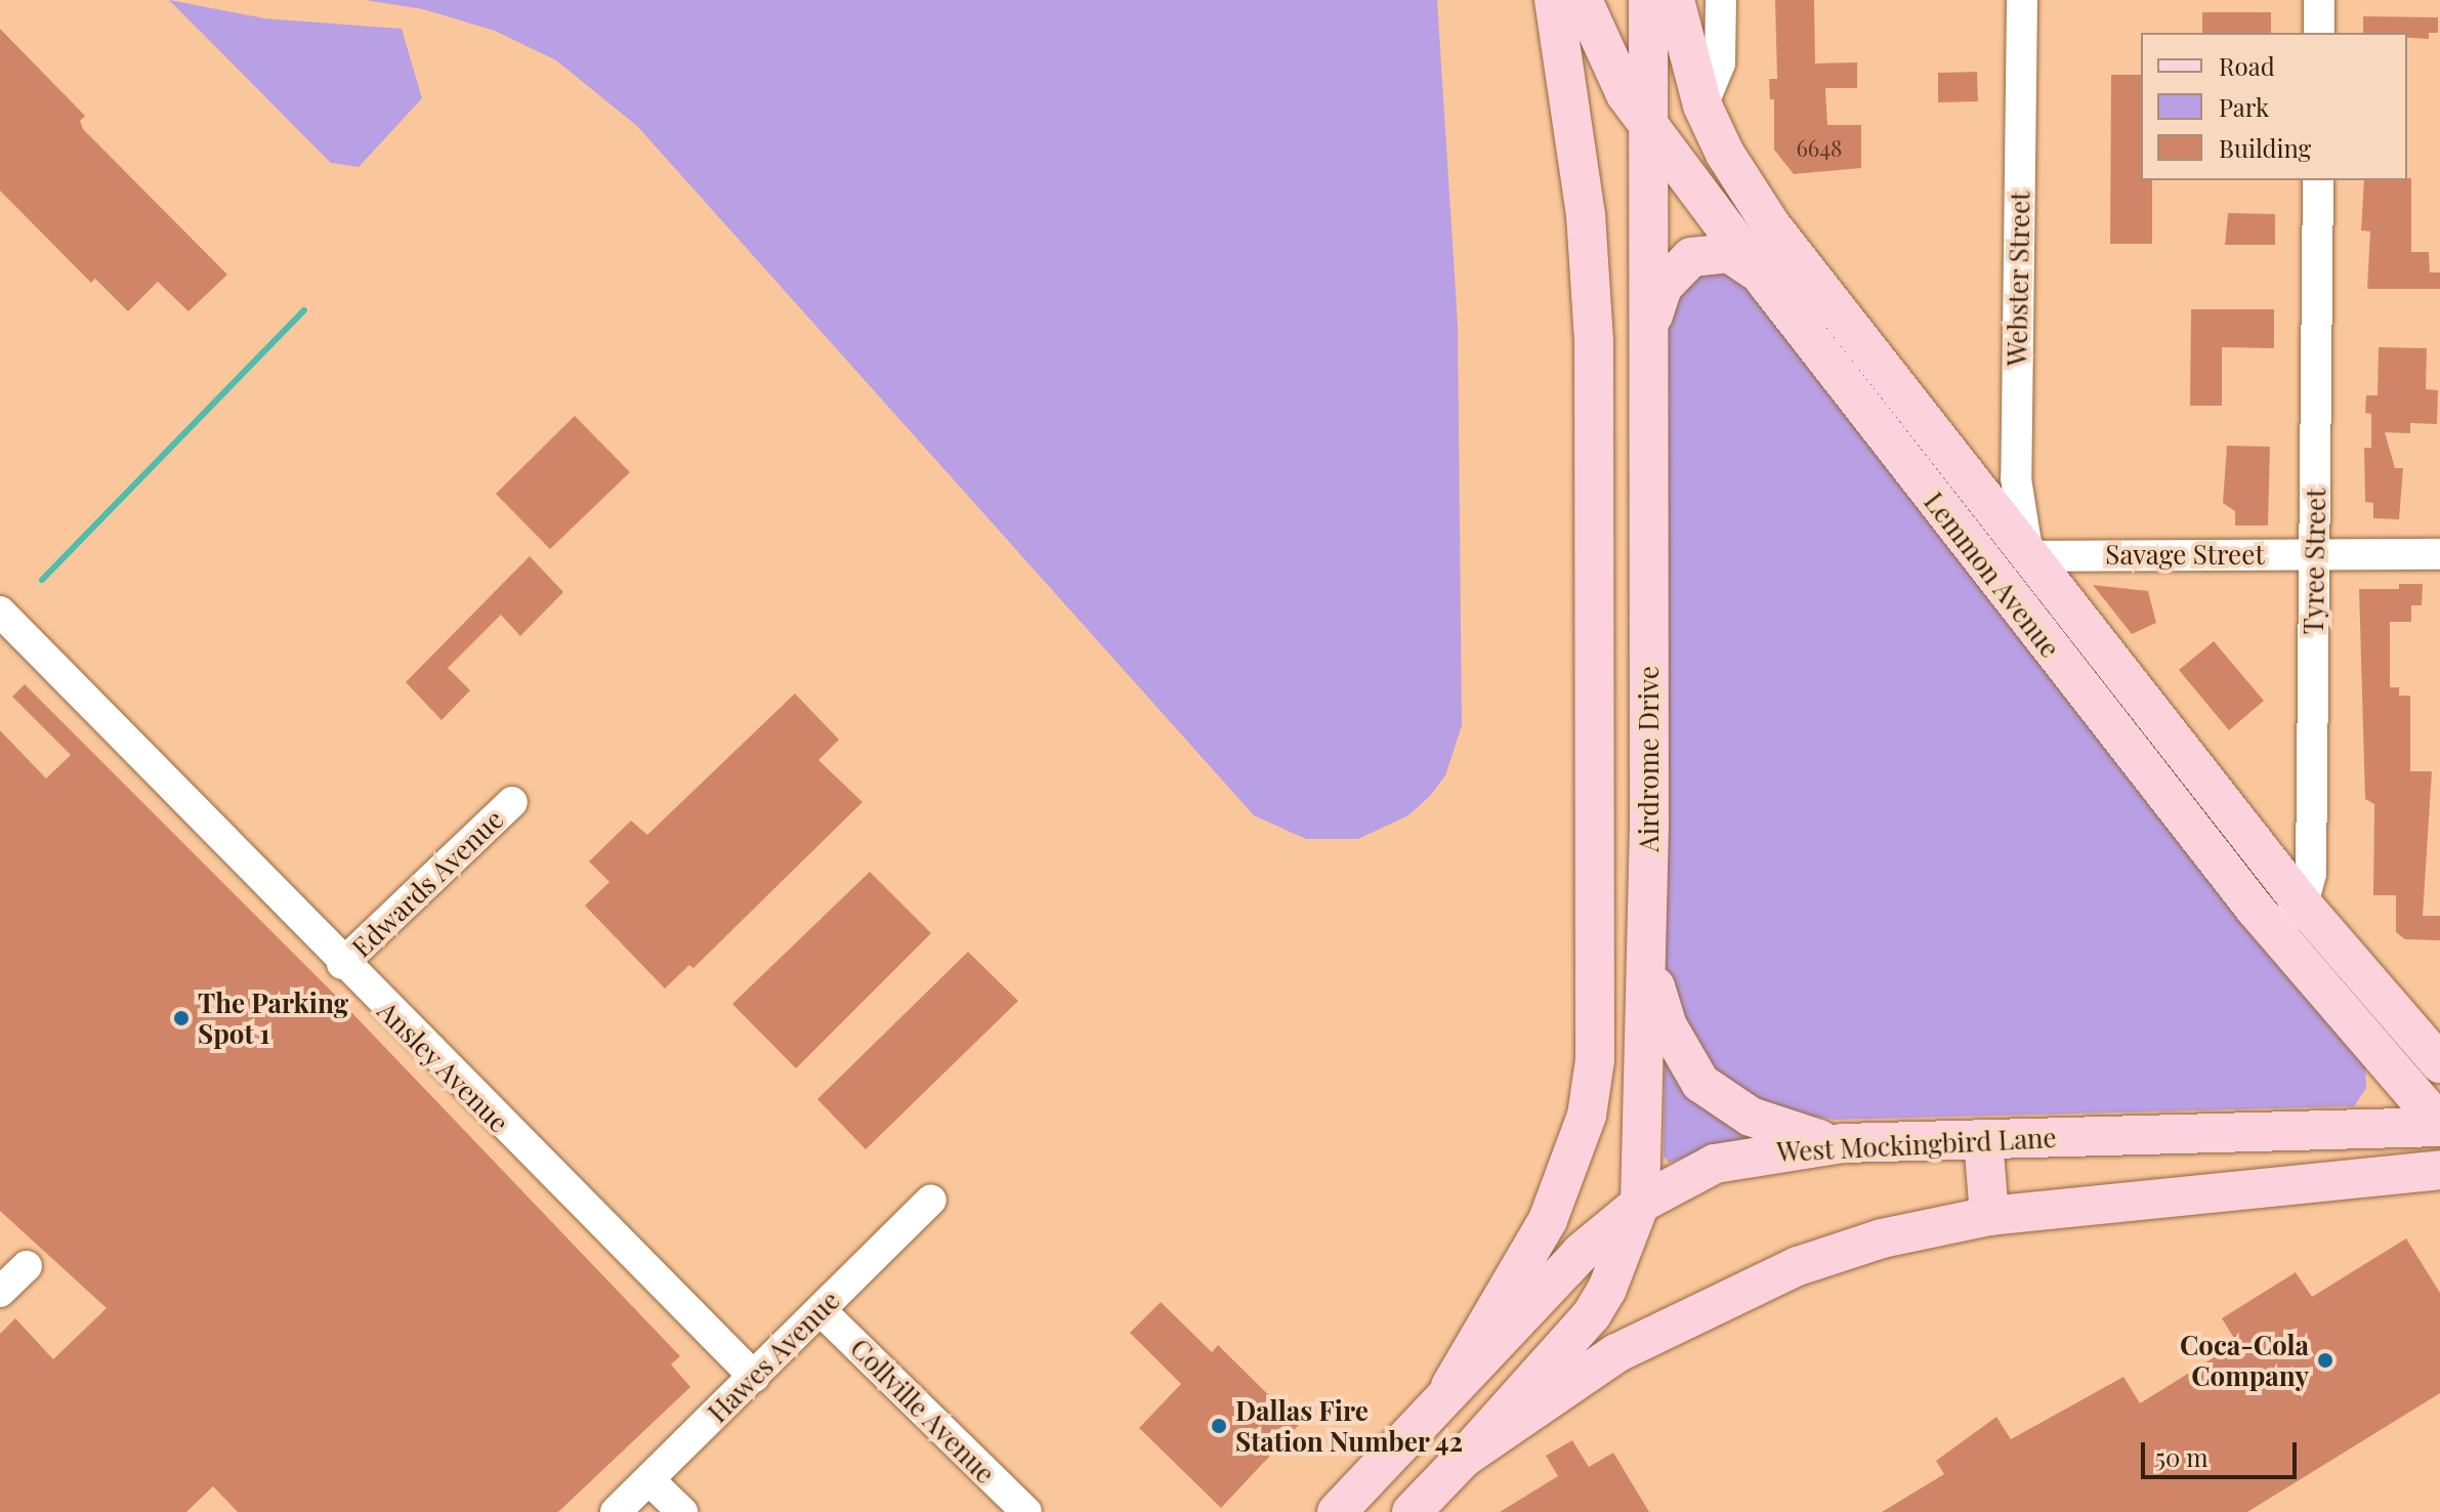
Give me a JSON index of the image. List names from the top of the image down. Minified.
{"streets":{"main road":["Lemmon Avenue","Airdrome Drive","West Mockingbird Lane"],"street":["Webster Street","Savage Street","Tyree Street","Edwards Avenue","Ansley Avenue","Hawes Avenue","Collville Avenue"]},"crossings":[["Webster Street","Savage Street"],["Webster Street","Lemmon Avenue"],["Savage Street","Tyree Street"],["Savage Street","Lemmon Avenue"],["Tyree Street","Lemmon Avenue"],["Lemmon Avenue","Airdrome Drive"],["Lemmon Avenue","West Mockingbird Lane"],["Airdrome Drive","West Mockingbird Lane"],["Edwards Avenue","Ansley Avenue"],["Ansley Avenue","Hawes Avenue"],["Hawes Avenue","Collville Avenue"]],"places":["The Parking Spot 1","Coca-Cola Company","Dallas Fire Station Number 42"],"house_numbers":["6648"],"legend":["Road","Park","Building"],"scale_bar":"50 m"}
